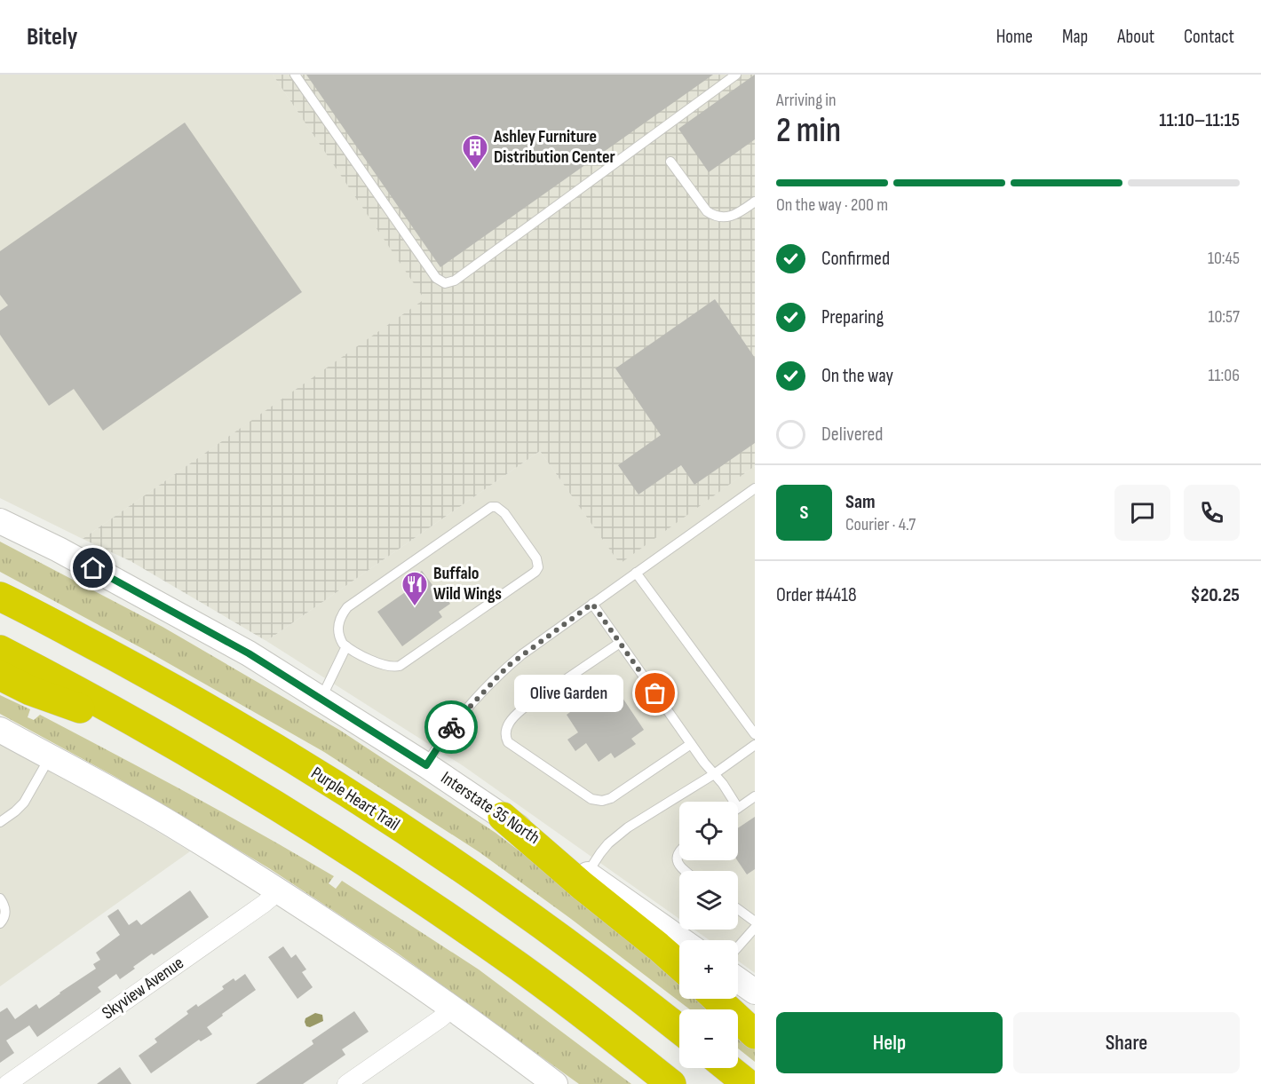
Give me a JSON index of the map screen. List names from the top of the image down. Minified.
{"streets":{"highway":["Purple Heart Trail"],"main road":["Interstate 35 North"],"street":["Skyview Avenue"]},"places":{"building":["Ashley Furniture Distribution Center"],"restaurant":["Buffalo Wild Wings"],"other":["Olive Garden"]},"page":{"header":"Bitely","nav":["Home","Map","About","Contact"],"heading":["2 min","Arriving in","11:10–11:15"],"panel":["Sam","Courier · 4.7","Order #4418","$20.25"],"bar":"On the way · 200 m","list":[["Confirmed","10:45"],["Preparing","10:57"],["On the way","11:06"],"Delivered"],"round":"S","bubble":"Olive Garden","map_buttons":["+","−"],"buttons":["Help","Share"]}}
